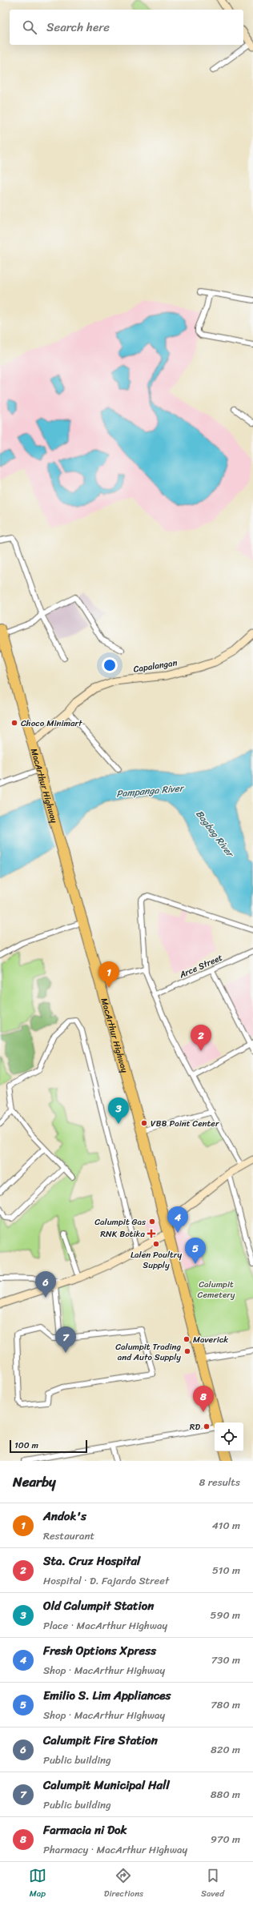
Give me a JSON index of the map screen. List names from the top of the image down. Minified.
{"streets":{"highway":["MacArthur Highway"],"street":["Capalangan","Arce Street"]},"crossings":[["Capalangan","MacArthur Highway"]],"water":["Pampanga River","Bagbag River"],"parks":["Calumpit Cemetery"],"places":{"other":["Choco Minimart","VBB Paint Center","Calumpit Gas","Lalen Poultry Supply","Maverick","Calumpit Trading and Auto Supply","RD"],"health":["RNK Botika"]},"scale_bar":"100 m","page":{"search":"Search here","pins":["1","2","3","4","5","6","7","8"],"scale":"100 m","heading":["Nearby","8 results"],"list":[{"mark":"1","name":"Andok's","note":"Restaurant","value":"410 m"},{"mark":"2","name":"Sta. Cruz Hospital","note":"Hospital · D. Fajardo Street","value":"510 m"},{"mark":"3","name":"Old Calumpit Station","note":"Place · MacArthur Highway","value":"590 m"},{"mark":"4","name":"Fresh Options Xpress","note":"Shop · MacArthur Highway","value":"730 m"},{"mark":"5","name":"Emilio S. Lim Appliances","note":"Shop · MacArthur Highway","value":"780 m"},{"mark":"6","name":"Calumpit Fire Station","note":"Public building","value":"820 m"},{"mark":"7","name":"Calumpit Municipal Hall","note":"Public building","value":"880 m"},{"mark":"8","name":"Farmacia ni Dok","note":"Pharmacy · MacArthur Highway","value":"970 m"}],"nav":["Map","Directions","Saved"]}}
